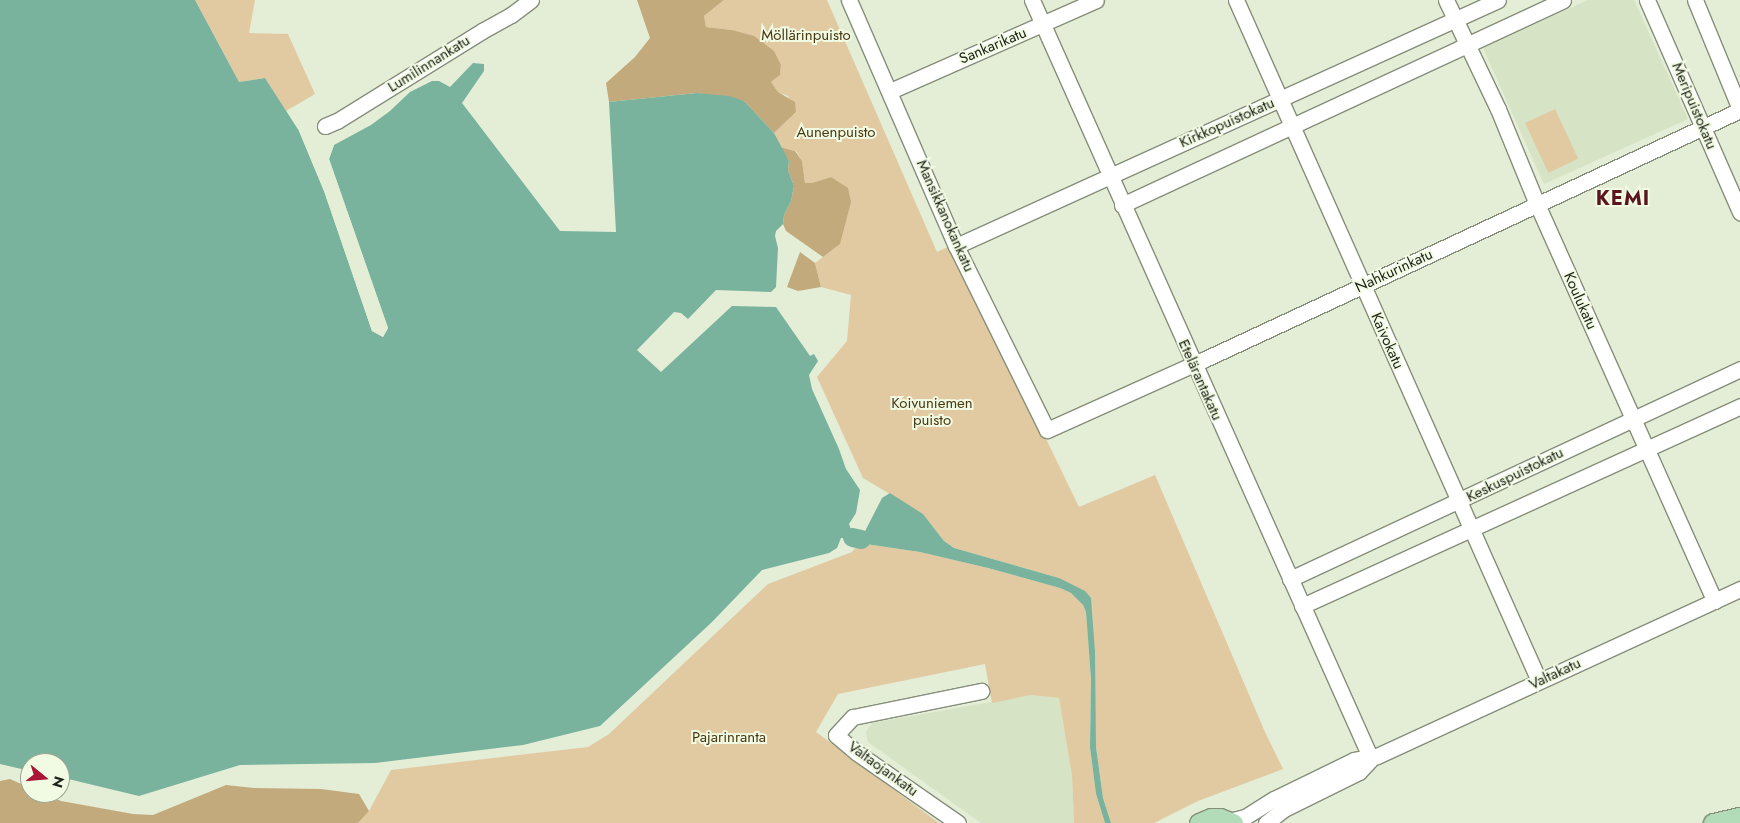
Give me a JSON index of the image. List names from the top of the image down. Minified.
{"streets":{"street":["Sankarikatu","Lumilinnankatu","Meripuistokatu","Kirkkopuistokatu","Mansikkanokankatu","Nahkurinkatu","Koulukatu","Kaivokatu","Etelärantakatu","Keskuspuistokatu","Valtakatu","Valtaojankatu"]},"crossings":[["Sankarikatu","Mansikkanokankatu"],["Sankarikatu","Etelärantakatu"],["Meripuistokatu","Nahkurinkatu"],["Kirkkopuistokatu","Mansikkanokankatu"],["Kirkkopuistokatu","Koulukatu"],["Kirkkopuistokatu","Kaivokatu"],["Kirkkopuistokatu","Etelärantakatu"],["Mansikkanokankatu","Nahkurinkatu"],["Nahkurinkatu","Koulukatu"],["Nahkurinkatu","Kaivokatu"],["Nahkurinkatu","Etelärantakatu"],["Koulukatu","Keskuspuistokatu"],["Koulukatu","Valtakatu"],["Kaivokatu","Keskuspuistokatu"],["Kaivokatu","Valtakatu"],["Etelärantakatu","Keskuspuistokatu"],["Etelärantakatu","Valtakatu"]],"districts":["KEMI"],"parks":["Möllärinpuisto","Aunenpuisto","Koivuniemen puisto","Pajarinranta"],"north":"right"}
